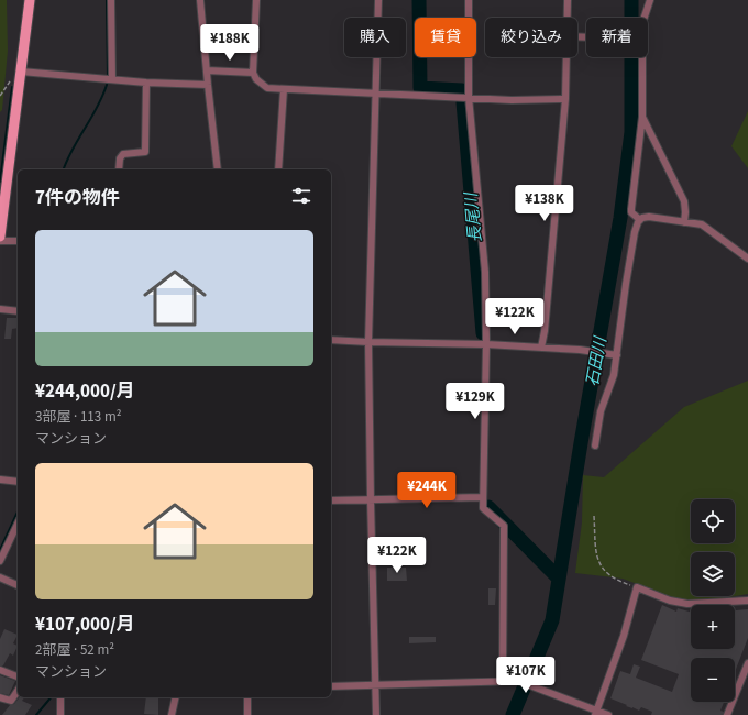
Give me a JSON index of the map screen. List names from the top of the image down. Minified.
{"water":["長尾川","石田川"],"page":{"chip":["購入","賃貸","絞り込み","新着"],"price":["¥188K","¥138K","¥122K","¥129K","¥244K","¥122K","¥107K"],"heading":"7件の物件","list":[{"name":"¥244,000/月","note":"3部屋 · 113 m² · マンション"},{"name":"¥107,000/月","note":"2部屋 · 52 m² · マンション"}],"map_buttons":["+","−"]}}
